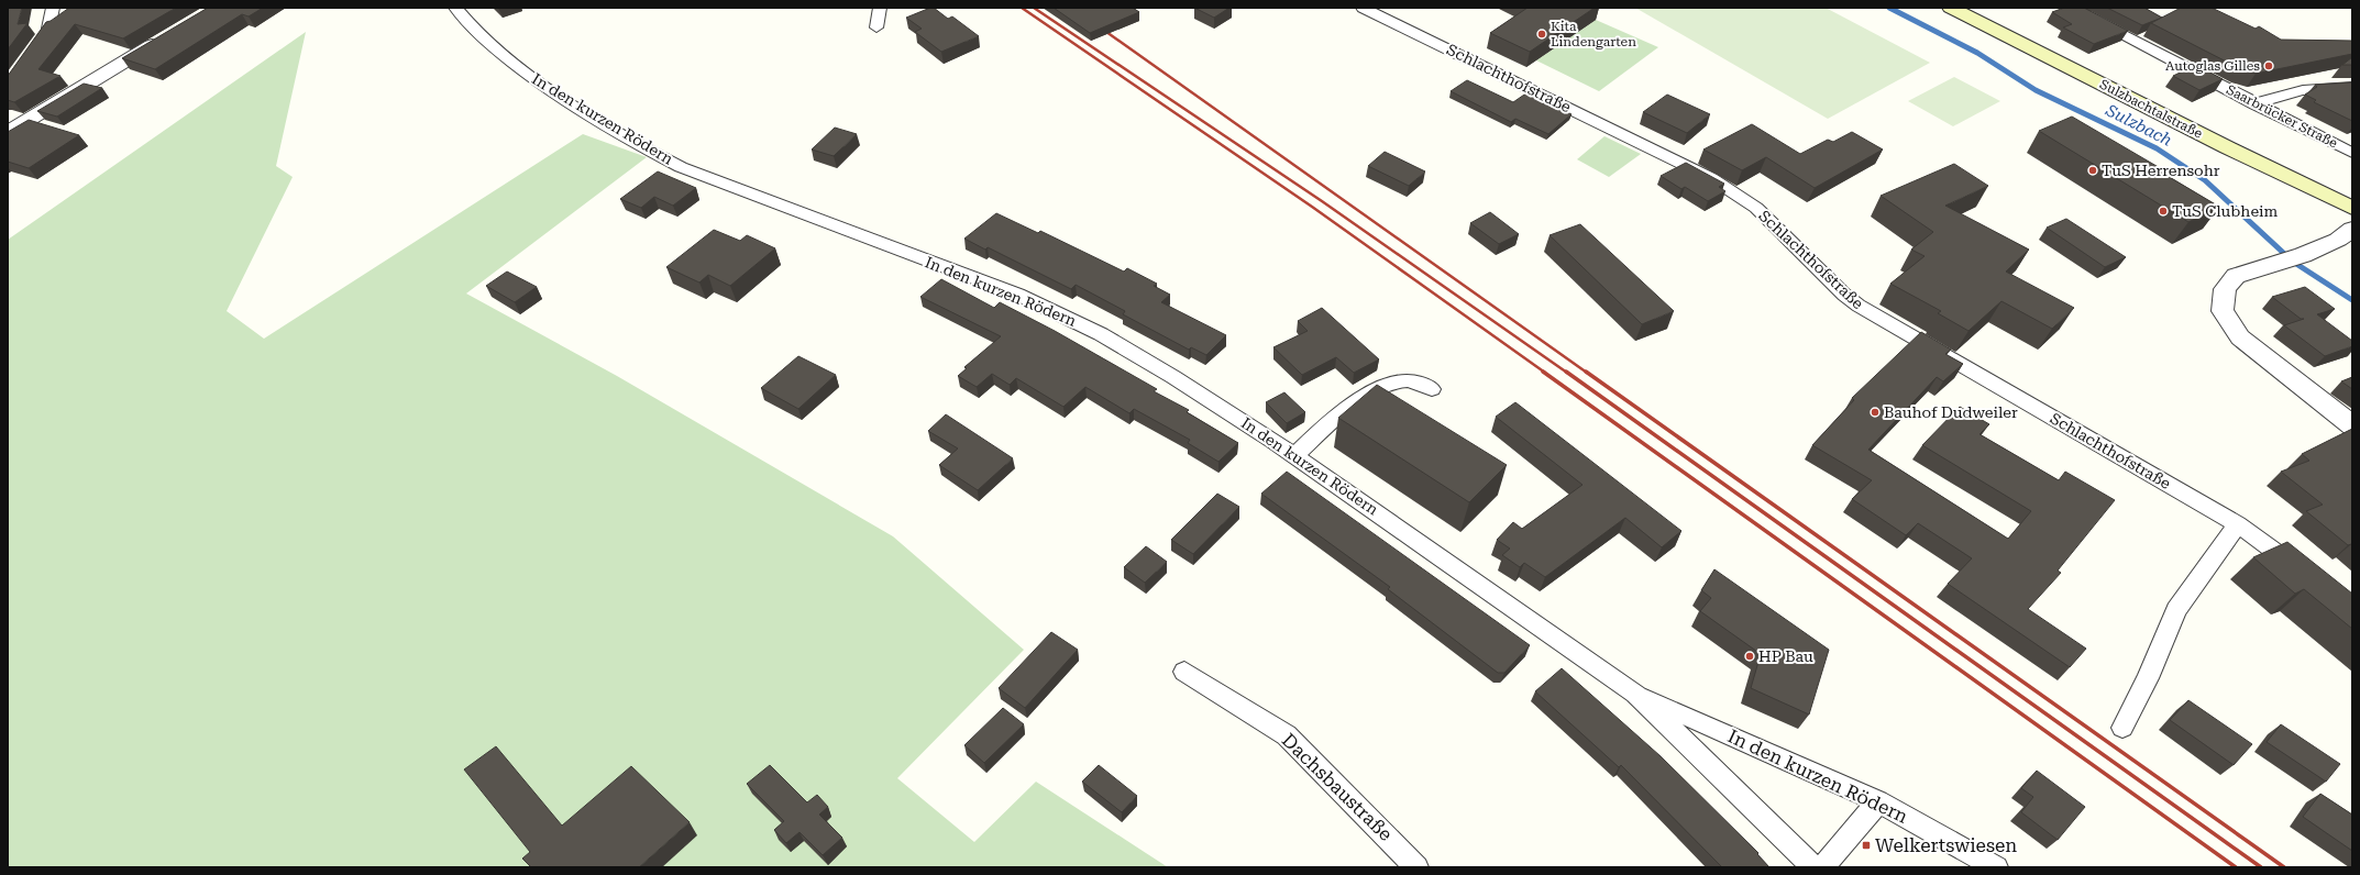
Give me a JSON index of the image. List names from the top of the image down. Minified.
{"streets":{"main road":["Sulzbachtalstraße"],"street":["Schlachthofstraße","Saarbrücker Straße","In den kurzen Rödern","Dachsbaustraße"]},"water":["Sulzbach"],"places":{"other":["Kita Lindengarten","Autoglas Gilles","TuS Herrensohr","TuS Clubheim","Bauhof Dudweiler","HP Bau"],"transit":["Welkertswiesen"]}}
